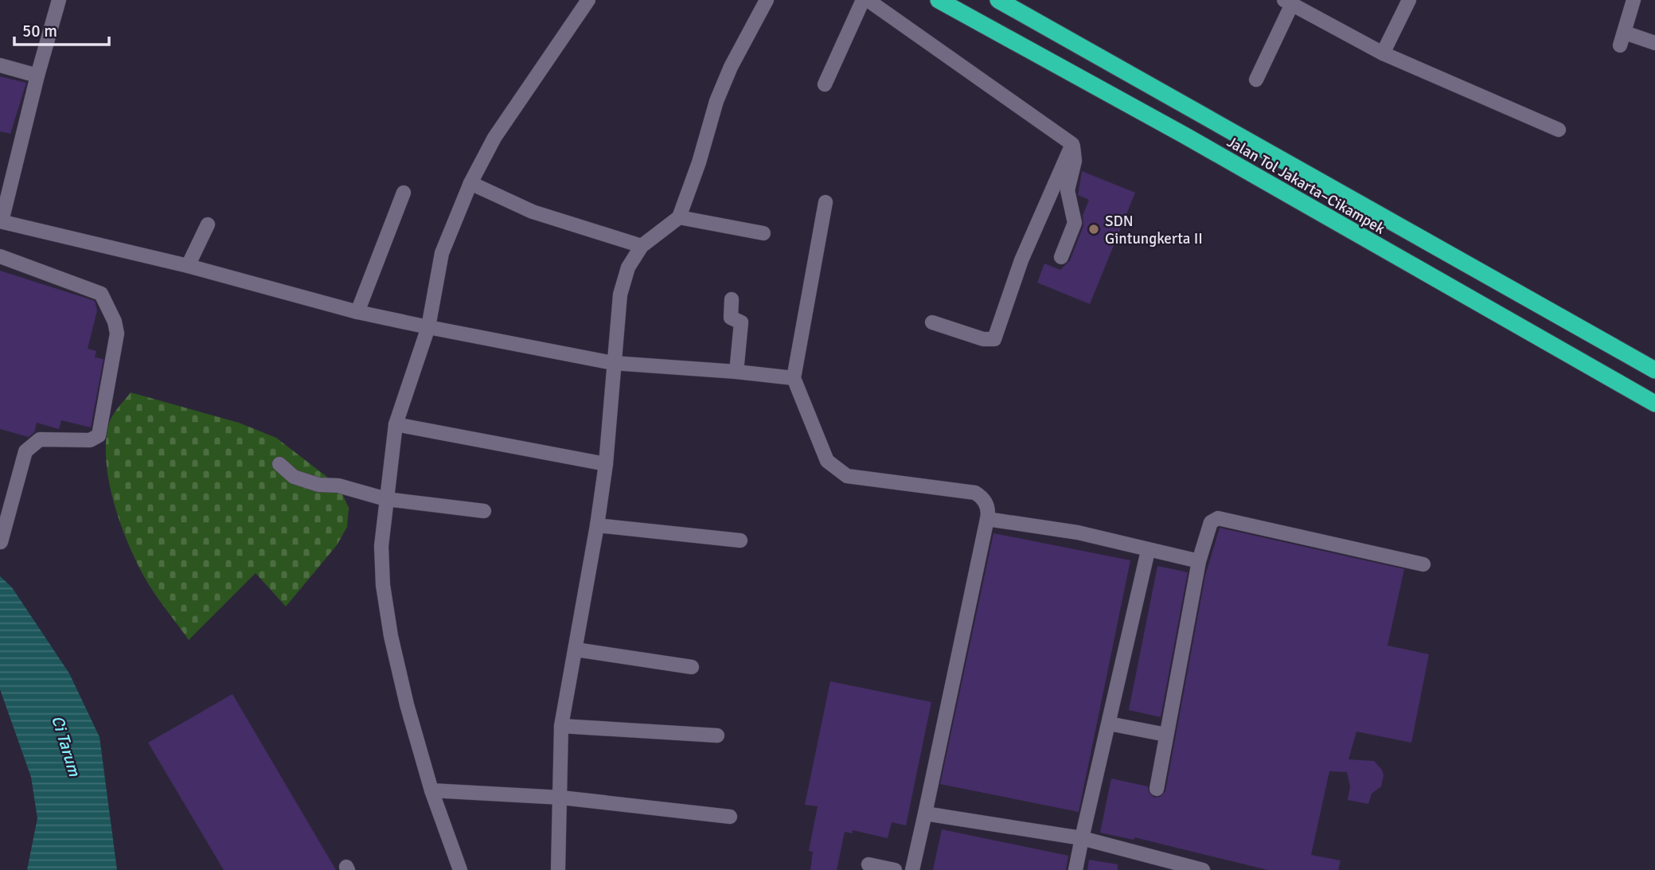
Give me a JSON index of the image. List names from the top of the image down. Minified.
{"streets":{"highway":["Jalan Tol Jakarta–Cikampek"]},"water":["Ci Tarum"],"places":["SDN Gintungkerta II"],"scale_bar":"50 m"}
